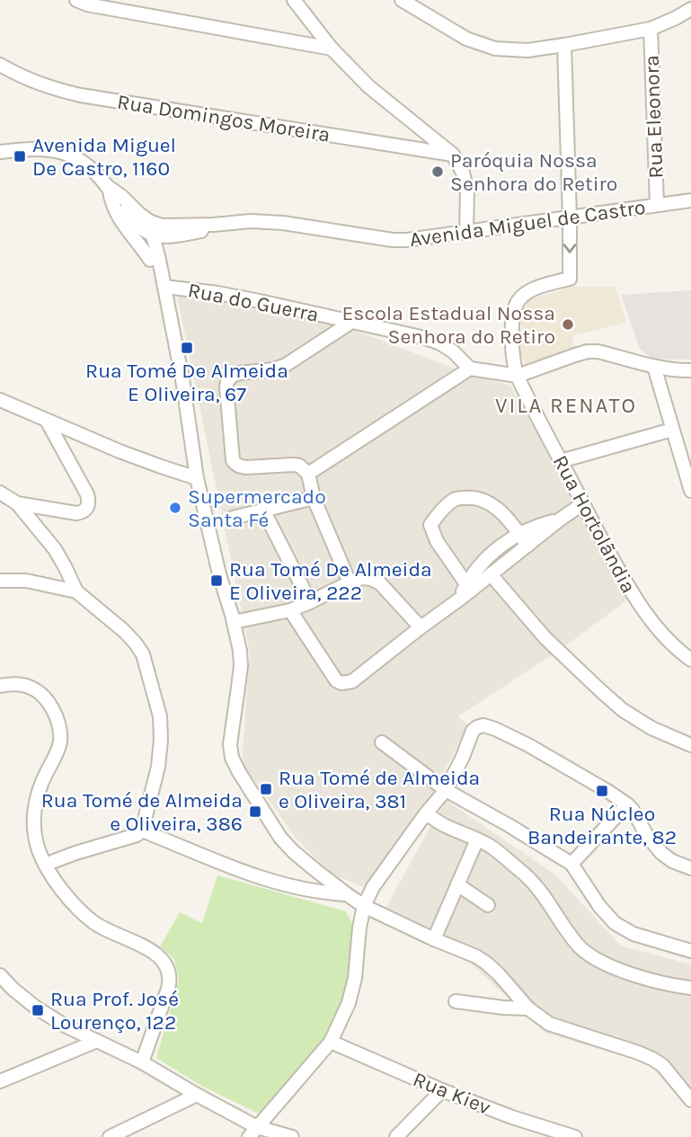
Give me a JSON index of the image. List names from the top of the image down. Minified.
{"streets":{"street":["Rua Eleonora","Rua Domingos Moreira","Avenida Miguel de Castro","Rua do Guerra","Rua Hortolãndia","Rua Kiev"]},"crossings":[["Rua Eleonora","Avenida Miguel de Castro"],["Avenida Miguel de Castro","Rua Hortolãndia"]],"districts":["VILA RENATO"],"places":{"transit":["Avenida Miguel De Castro, 1160","Rua Tomé De Almeida E Oliveira, 67","Rua Tomé De Almeida E Oliveira, 222","Rua Tomé de Almeida e Oliveira, 381","Rua Núcleo Bandeirante, 82","Rua Tomé de Almeida e Oliveira, 386","Rua Prof. José Lourenço, 122"],"other":["Paróquia Nossa Senhora do Retiro","Escola Estadual Nossa Senhora do Retiro","Supermercado Santa Fé"]}}
